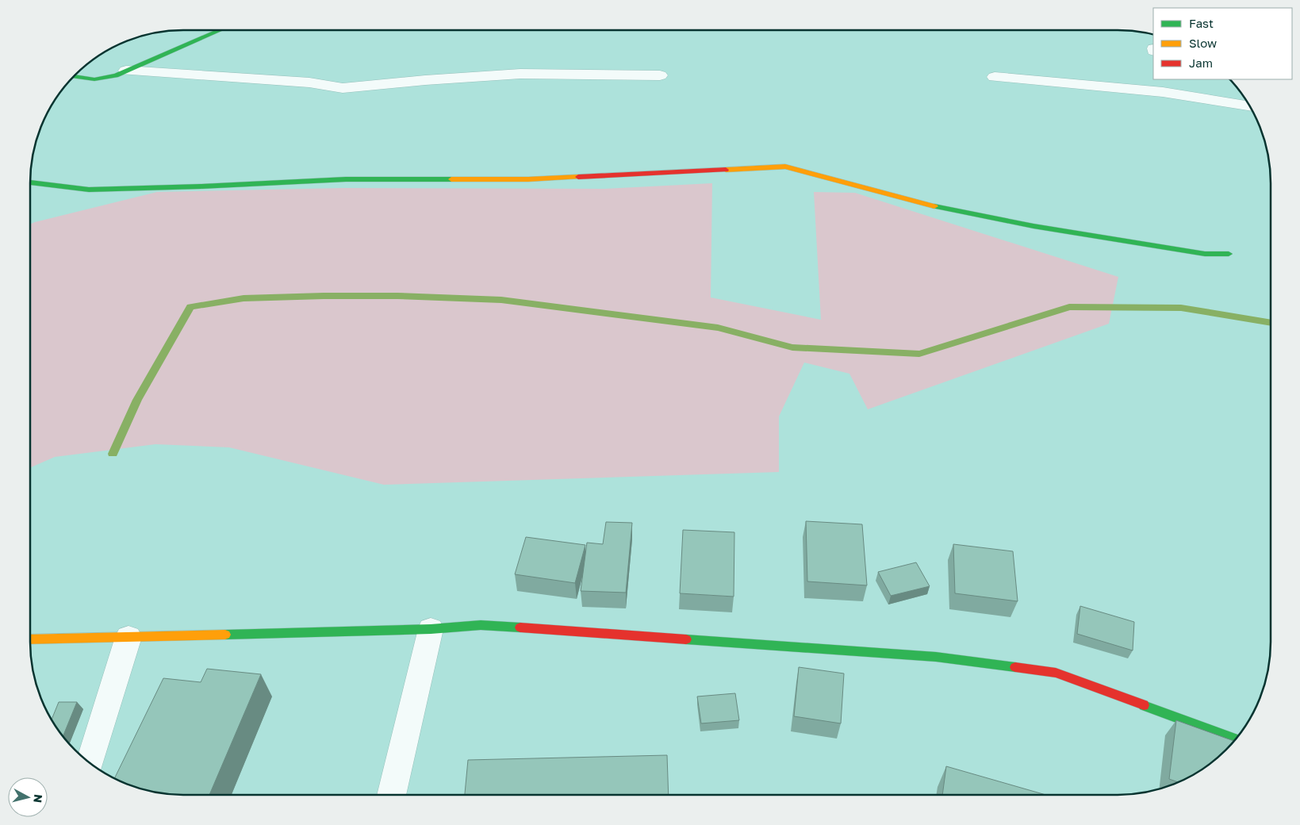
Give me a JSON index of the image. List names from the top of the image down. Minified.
{"legend":["Fast","Slow","Jam"],"north":"right"}
